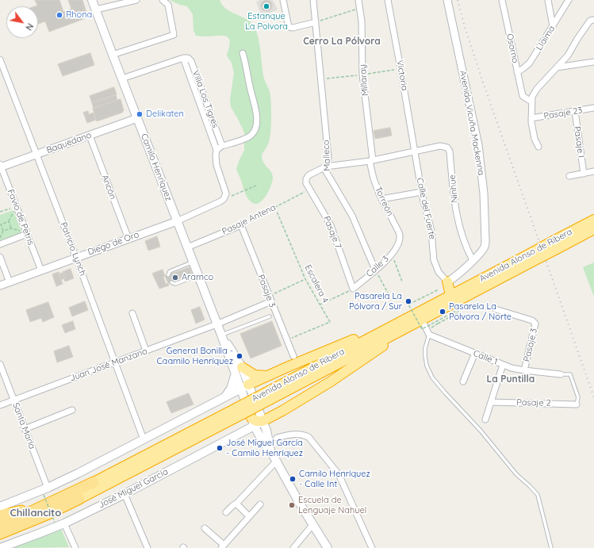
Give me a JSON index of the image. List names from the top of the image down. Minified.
{"streets":{"highway":["Avenida Alonso de Ribera"],"main road":["Camilo Henríquez","José Miguel García"],"street":["Llaima","Osorno","Victoria","Millaray","Villa Los Tigres","Pasaje 23","Avenida Vicuña Mackenna","Pasaje I","Baquedano","Malleco","Ancón","Ninhue","Torreón","Calle del Fuerte","Favio de Petris","Pasaje Antena","Pasaje 7","Diego de Oro","Patricio Lynch","Calle 3","Pasaje 3","Calle 1","Juan José Manzano","Pasaje 2","Santa María"],"path":["Escalera 4"]},"crossings":[["Llaima","Osorno"],["Victoria","Ninhue"],["Victoria","Calle del Fuerte"],["Millaray","Torreón"],["Villa Los Tigres","Diego de Oro"],["Pasaje 23","Pasaje I"],["Avenida Vicuña Mackenna","Ninhue"],["Baquedano","Camilo Henríquez"],["Baquedano","Ancón"],["Baquedano","Favio de Petris"],["Baquedano","Patricio Lynch"],["Malleco","Pasaje 7"],["Malleco","Calle 3"],["Camilo Henríquez","Pasaje Antena"],["Camilo Henríquez","Diego de Oro"],["Camilo Henríquez","Juan José Manzano"],["Camilo Henríquez","José Miguel García"],["Ancón","Diego de Oro"],["Ninhue","Calle del Fuerte"],["Torreón","Calle 3"],["Favio de Petris","Diego de Oro"],["Pasaje Antena","Pasaje 7"],["Pasaje Antena","Escalera 4"],["Pasaje Antena","Pasaje 3"],["Pasaje 7","Calle 3"],["Diego de Oro","Patricio Lynch"],["Patricio Lynch","Juan José Manzano"],["Escalera 4","Pasaje 3"],["Pasaje 3","Calle 1"],["Pasaje 3","Juan José Manzano"],["Juan José Manzano","Santa María"]],"districts":["Cerro La Pólvora","La Puntilla","Chillancito"],"places":["Estanque La Polvora","Rhona","Delikaten","Aramco","Pasarela La Pólvora / Sur","Pasarela La Polvora / Norte","General Bonilla - Caamilo Henríquez","José Miguel García - Camilo Henríquez","Camilo Henríquez - Calle Int","Escuela de Lenguaje Nahuel"],"north":"bottom right"}
